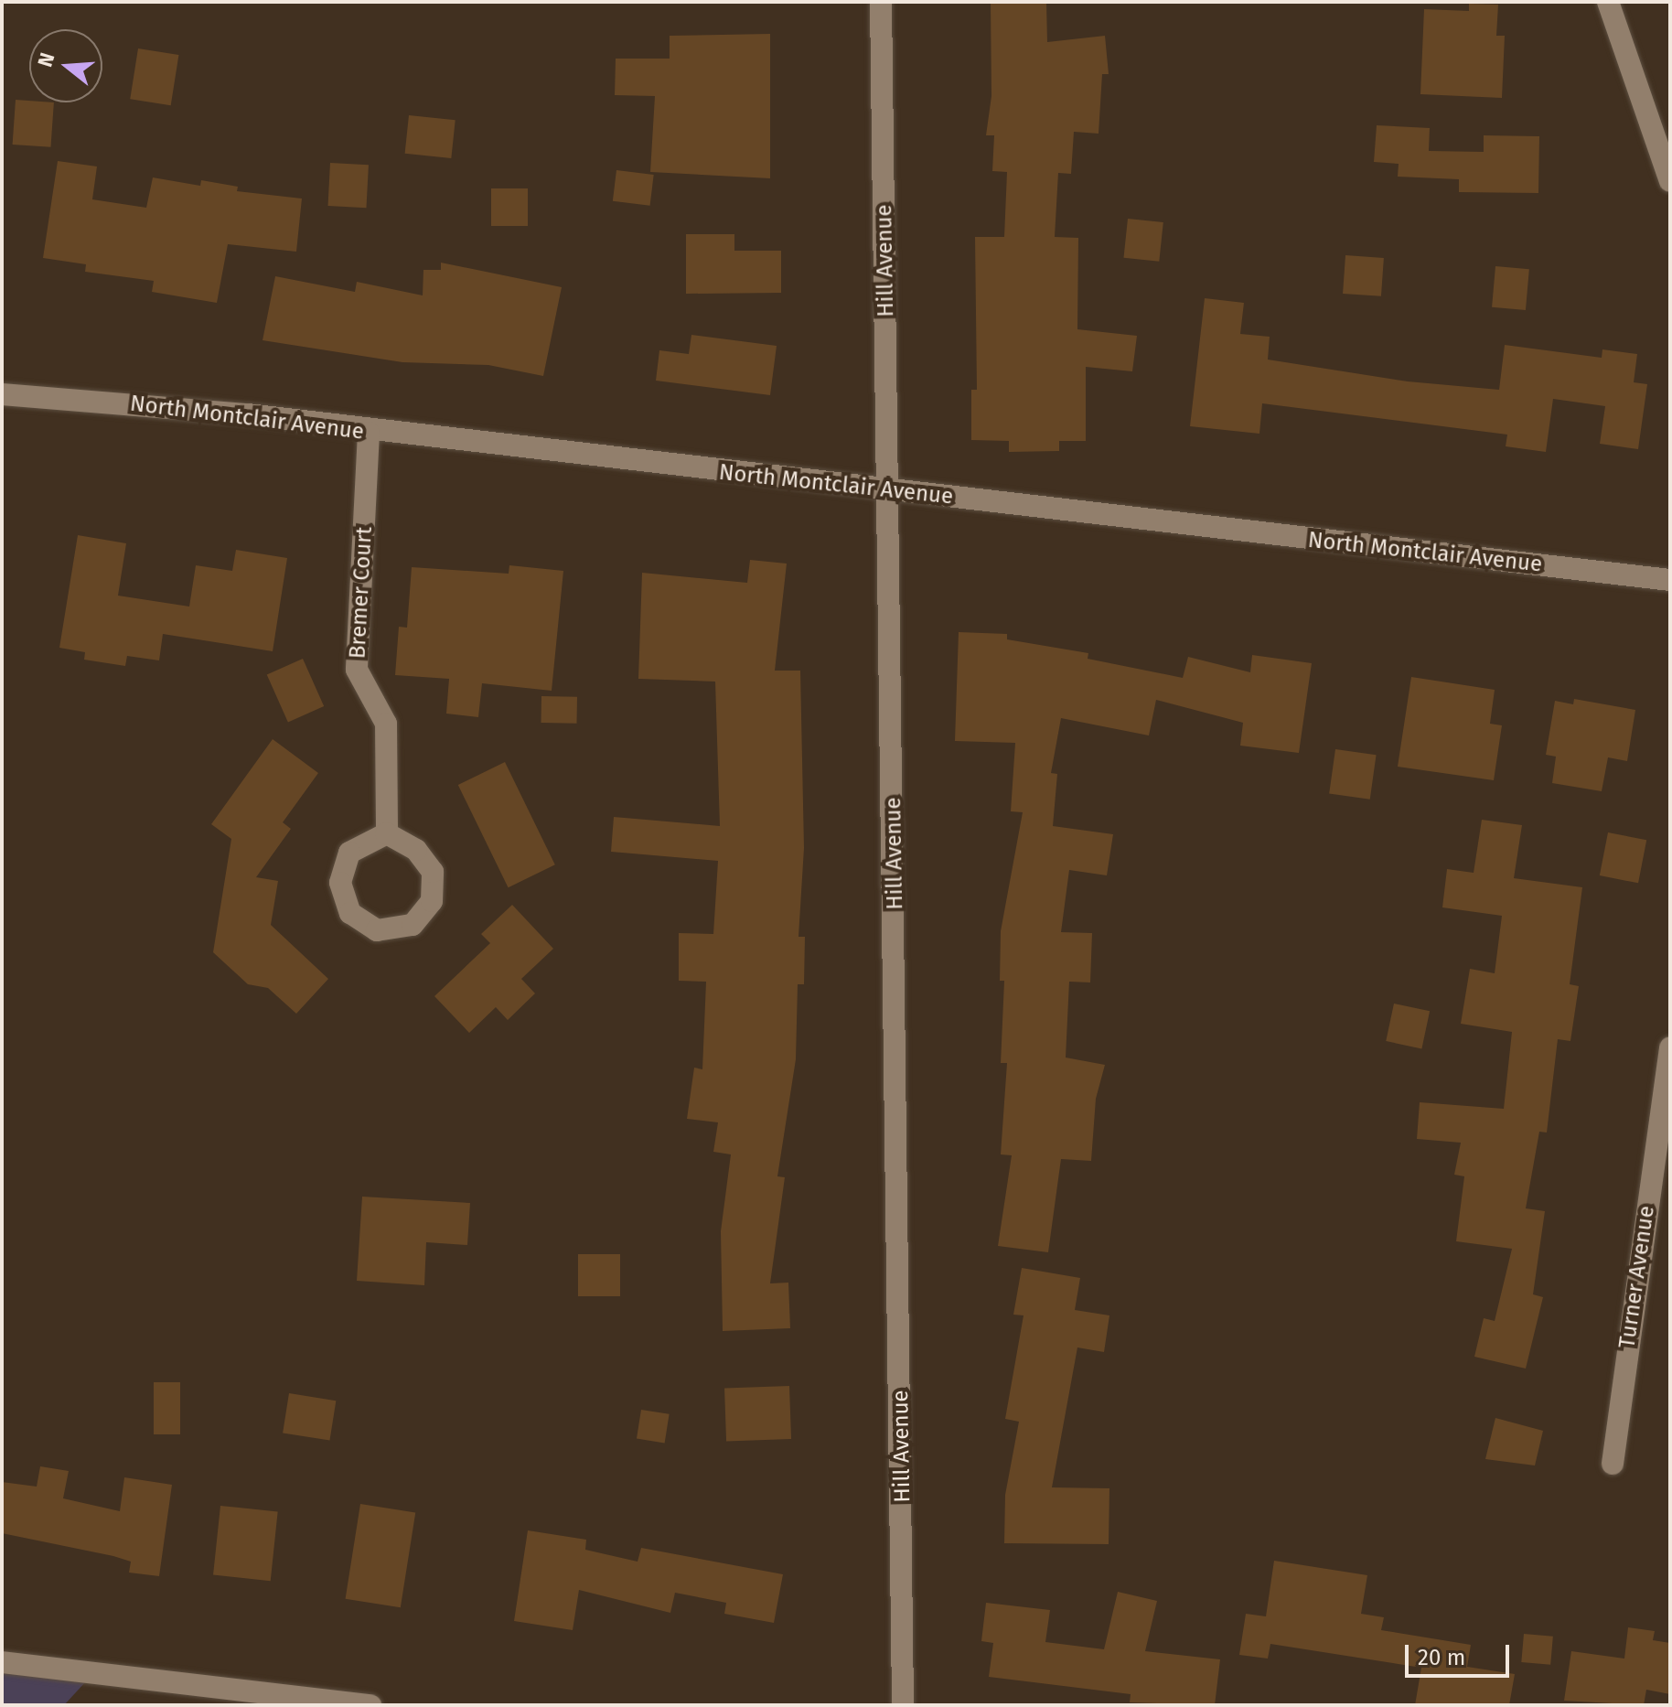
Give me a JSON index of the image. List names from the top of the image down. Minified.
{"streets":{"street":["Hill Avenue","North Montclair Avenue","Bremer Court","Turner Avenue"]},"crossings":[["Hill Avenue","North Montclair Avenue"],["North Montclair Avenue","Bremer Court"]],"scale_bar":"20 m","north":"left"}
